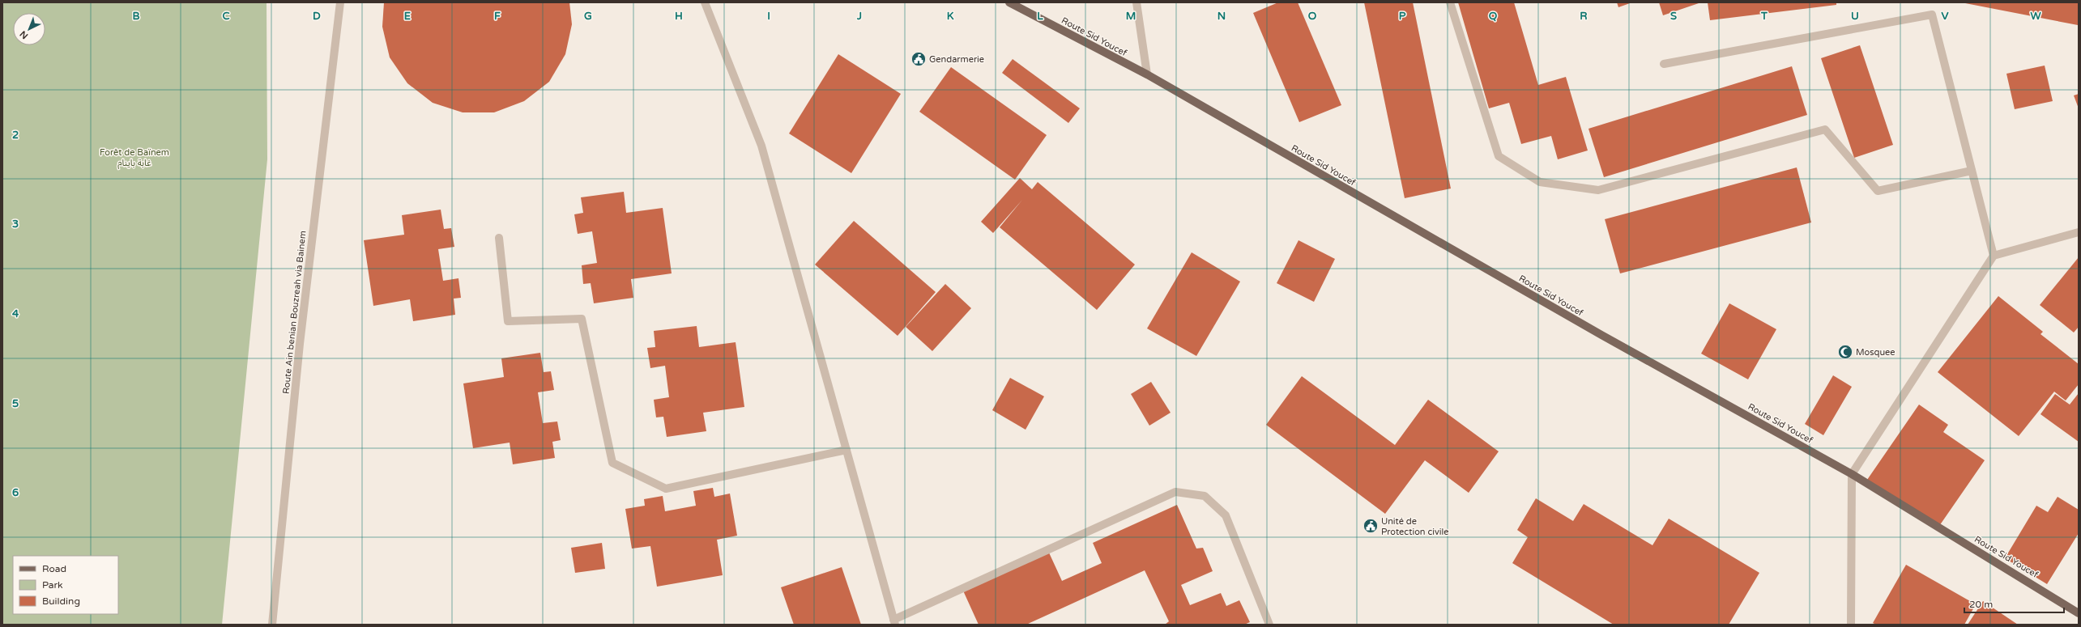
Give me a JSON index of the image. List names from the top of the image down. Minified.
{"streets":{"main road":["Route Sid Youcef"],"street":["Route Ain benian Bouzreah via Bainem"]},"parks":["Forêt de Baïnem غابة باينام"],"places":{"public building":["Gendarmerie","Unité de Protection civile"],"mosque":["Mosquee"]},"legend":["Road","Park","Building"],"scale_bar":"20 m","north":"bottom left","grid":{"columns":["B","C","D","E","F","G","H","I","J","K","L","M","N","O","P","Q","R","S","T","U","V","W"],"rows":["2","3","4","5","6"]}}
